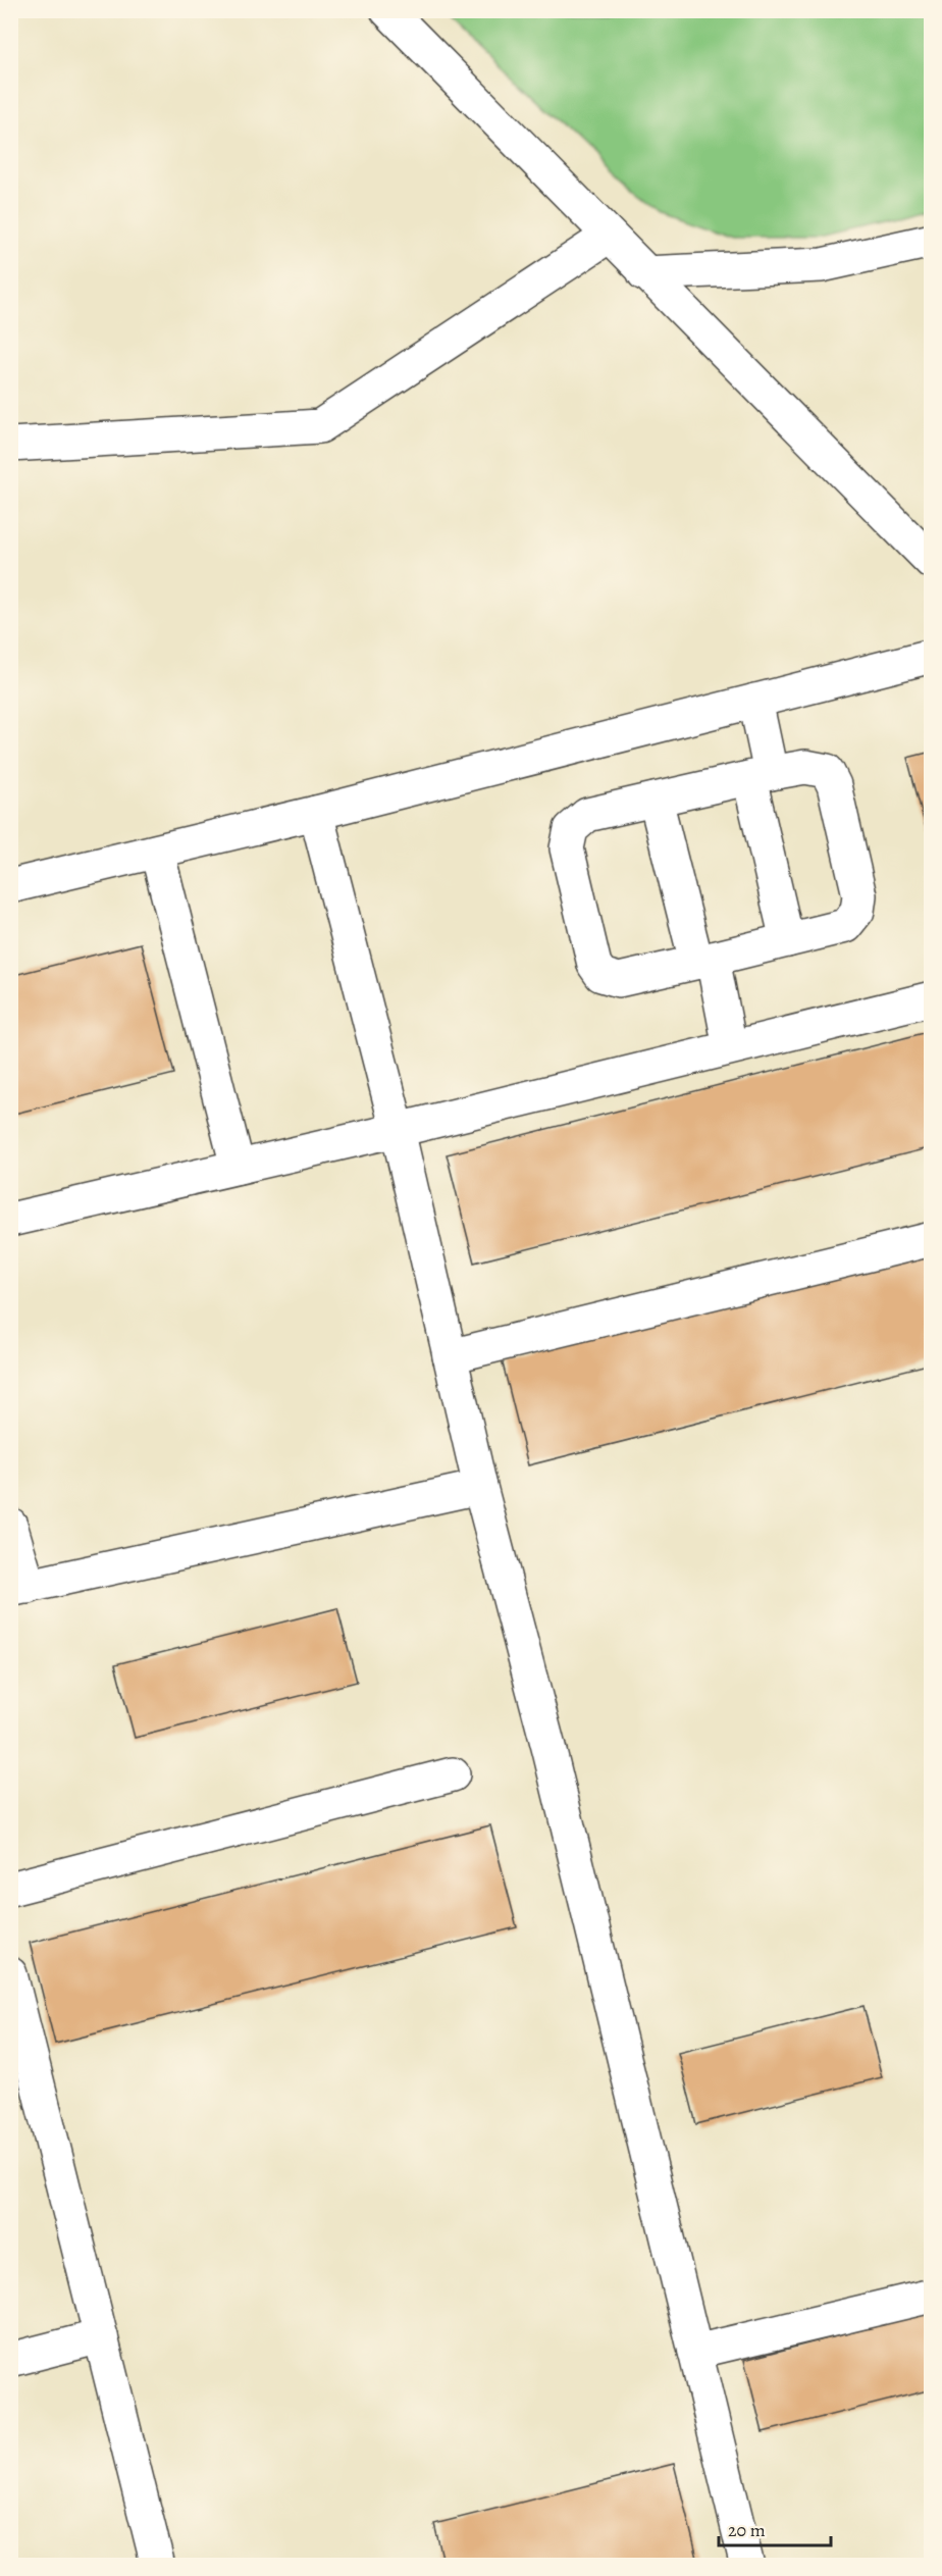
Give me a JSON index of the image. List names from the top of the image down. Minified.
{"scale_bar":"20 m"}
